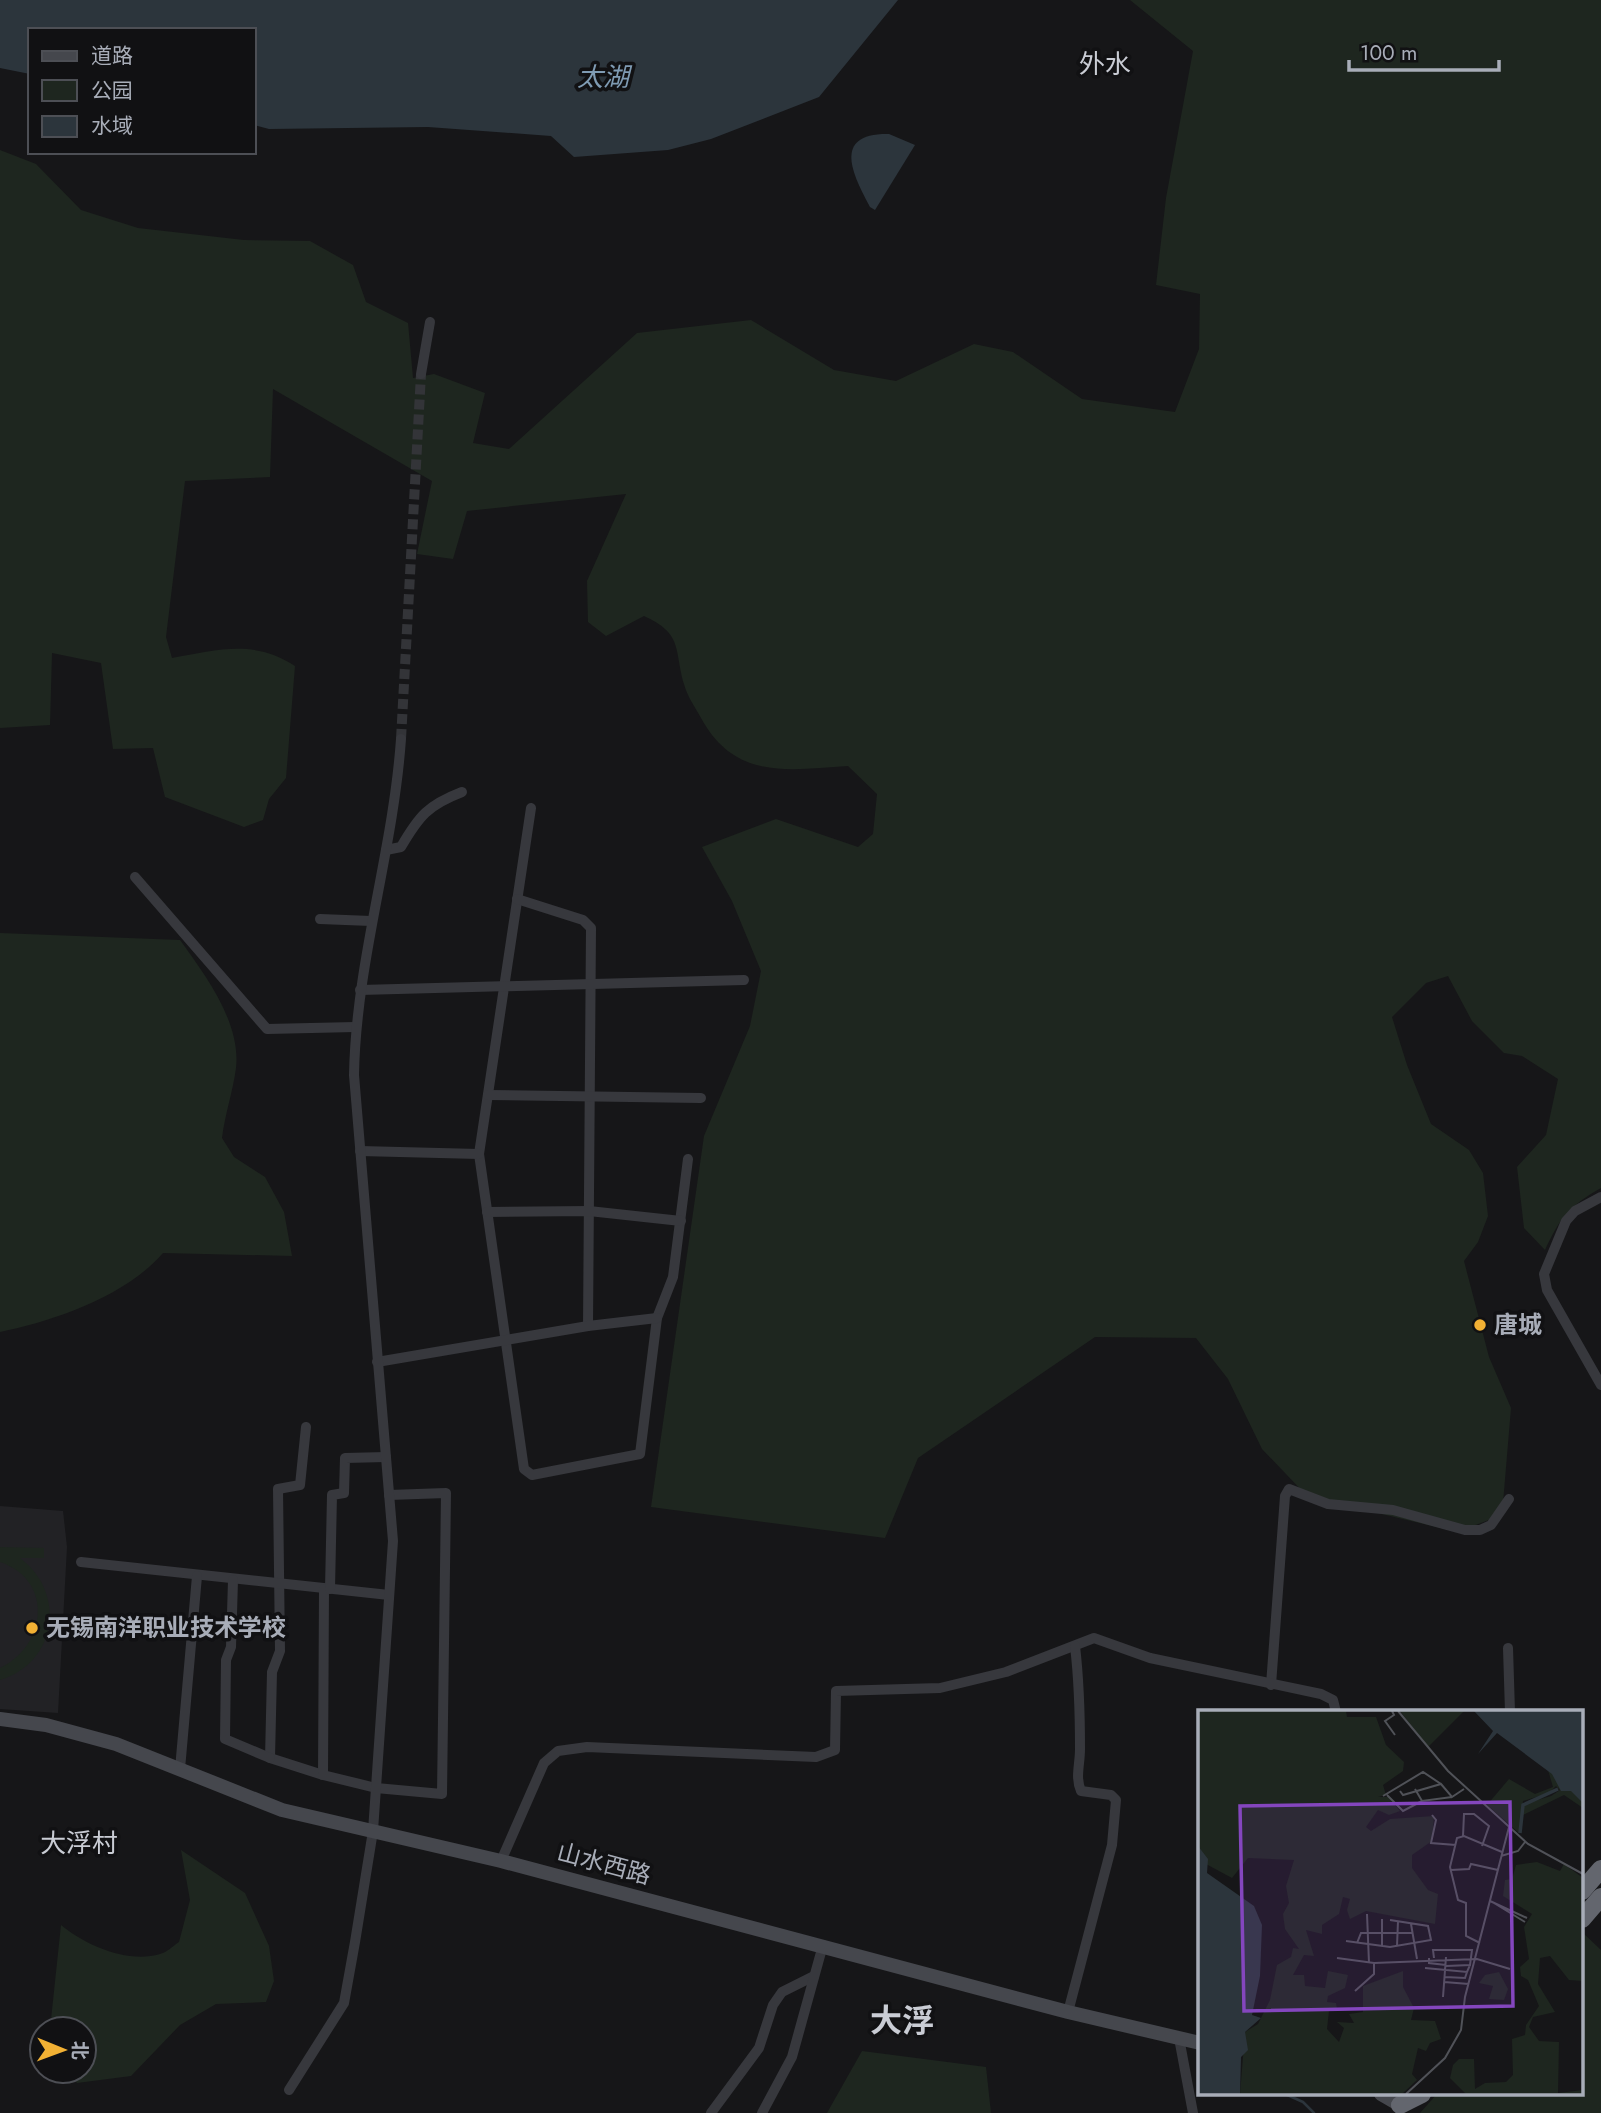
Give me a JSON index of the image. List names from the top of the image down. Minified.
{"streets":{"street":["山水西路"]},"districts":["外水","大浮村","大浮"],"water":["太湖"],"places":["唐城","无锡南洋职业技术学校"],"legend":["道路","公园","水域"],"scale_bar":"100 m","north":"right"}
